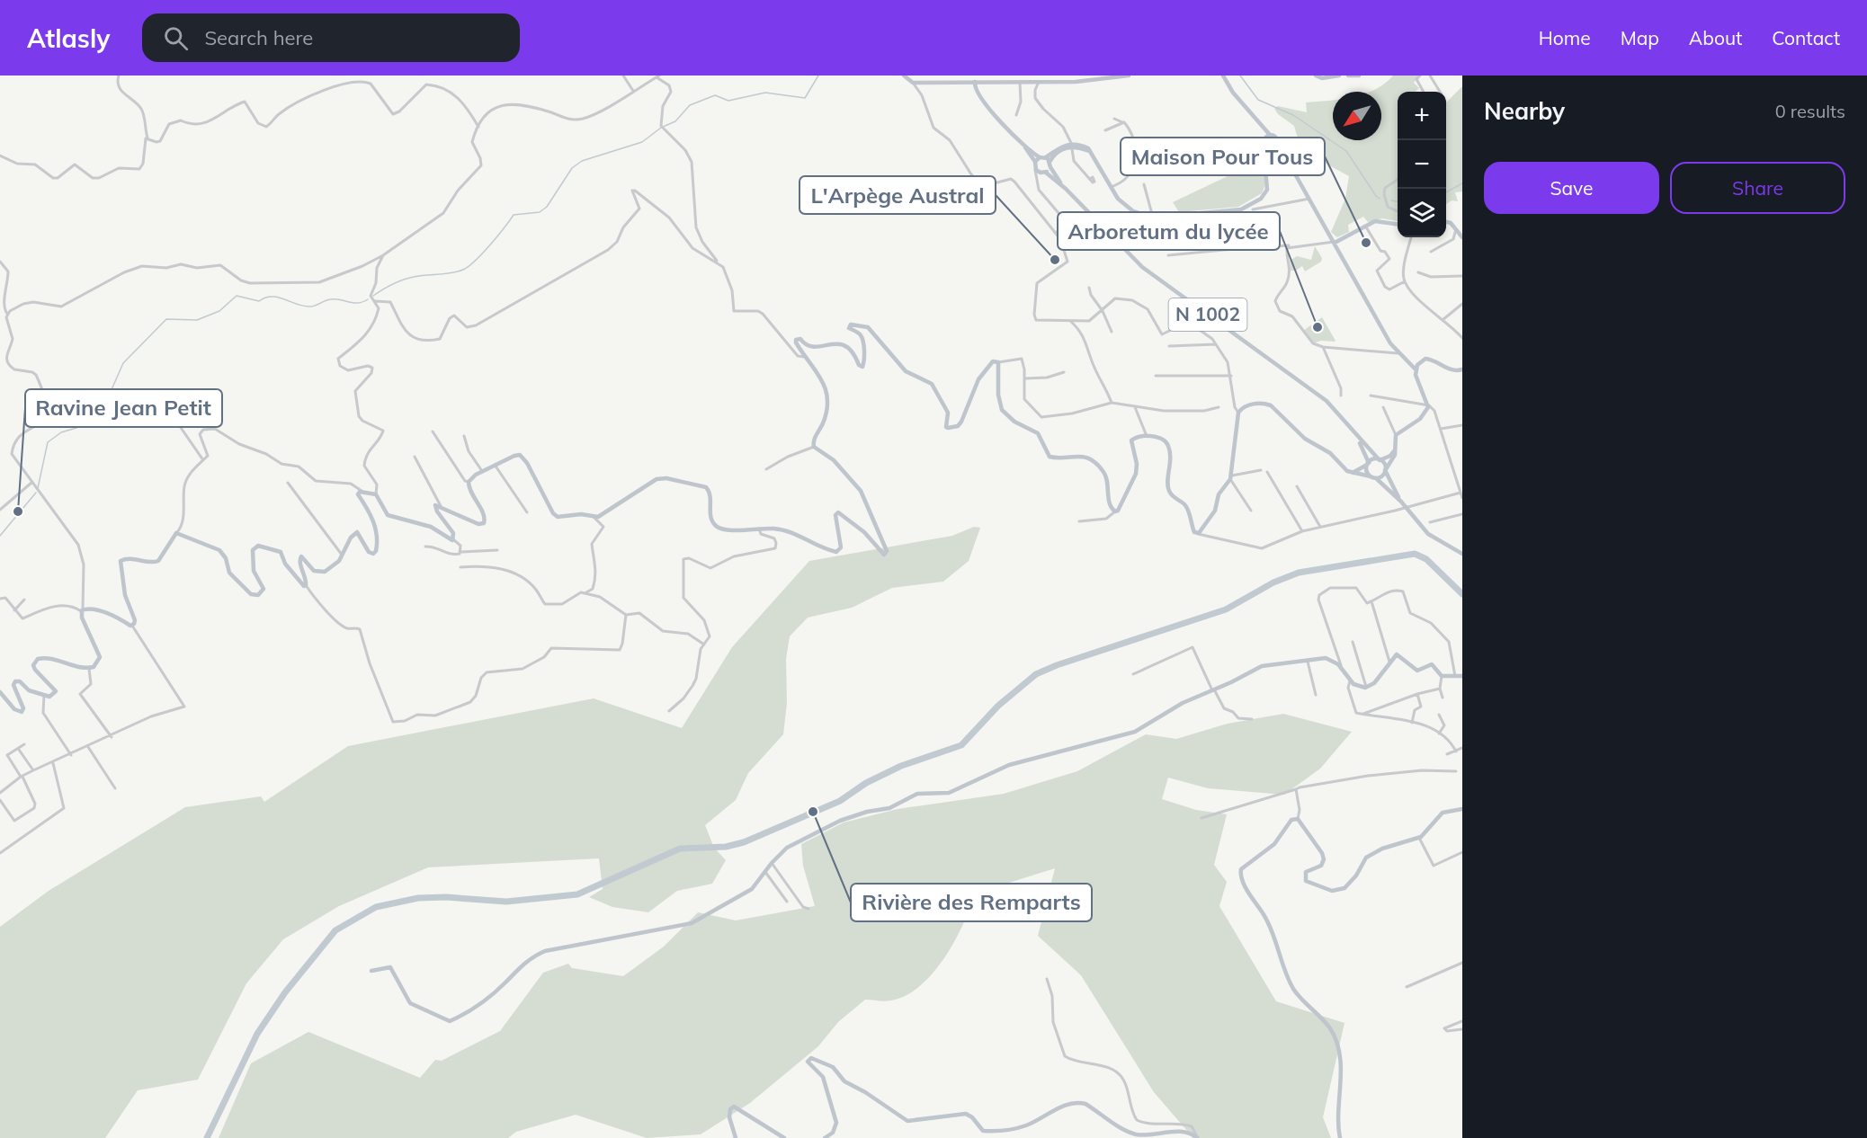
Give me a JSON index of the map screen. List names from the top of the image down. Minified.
{"streets":{"street":["N 1002"]},"places":["Maison Pour Tous","L'Arpège Austral","Arboretum du lycée","Ravine Jean Petit","Rivière des Remparts"],"north":"bottom left","page":{"header":"Atlasly","search":"Search here","nav":["Home","Map","About","Contact"],"heading":["Nearby","0 results"],"map_buttons":["+","−"],"buttons":["Save","Share"]}}
